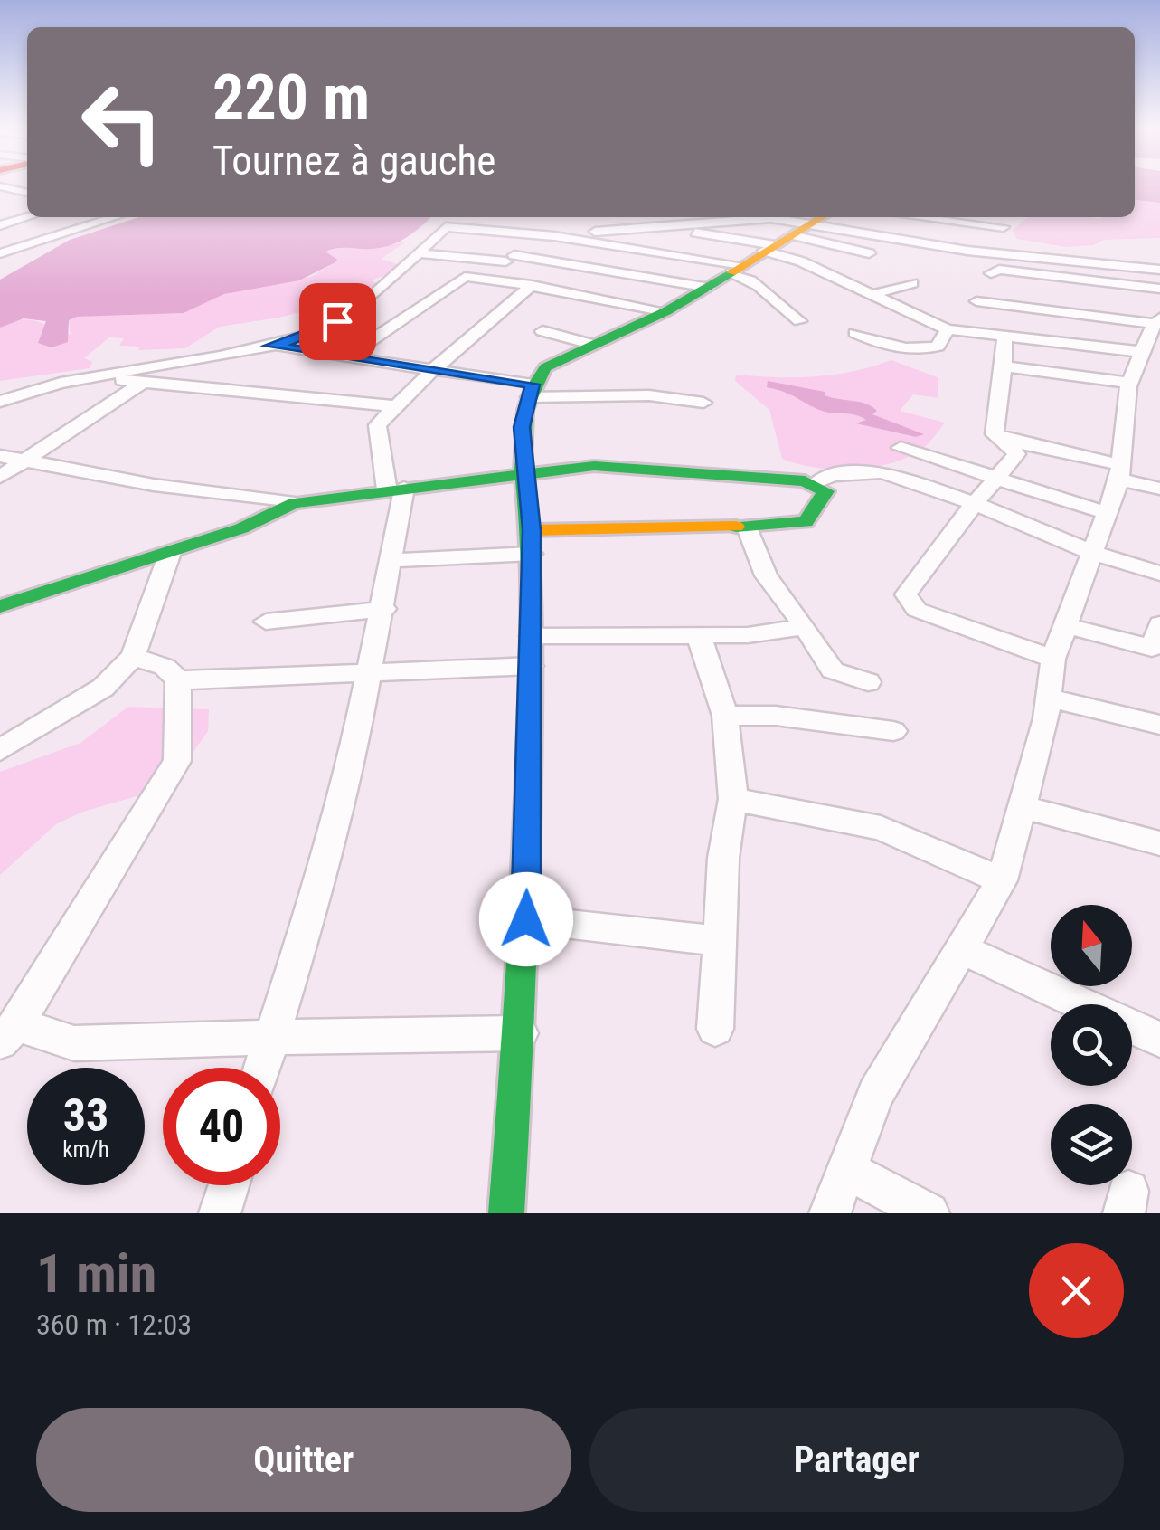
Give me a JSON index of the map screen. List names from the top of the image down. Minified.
{"north":"top","page":{"turn":["220 m","Tournez à gauche"],"speed":"33 km/h","limit":"40","heading":["1 min","360 m · 12:03"],"buttons":["Quitter","Partager"]}}
